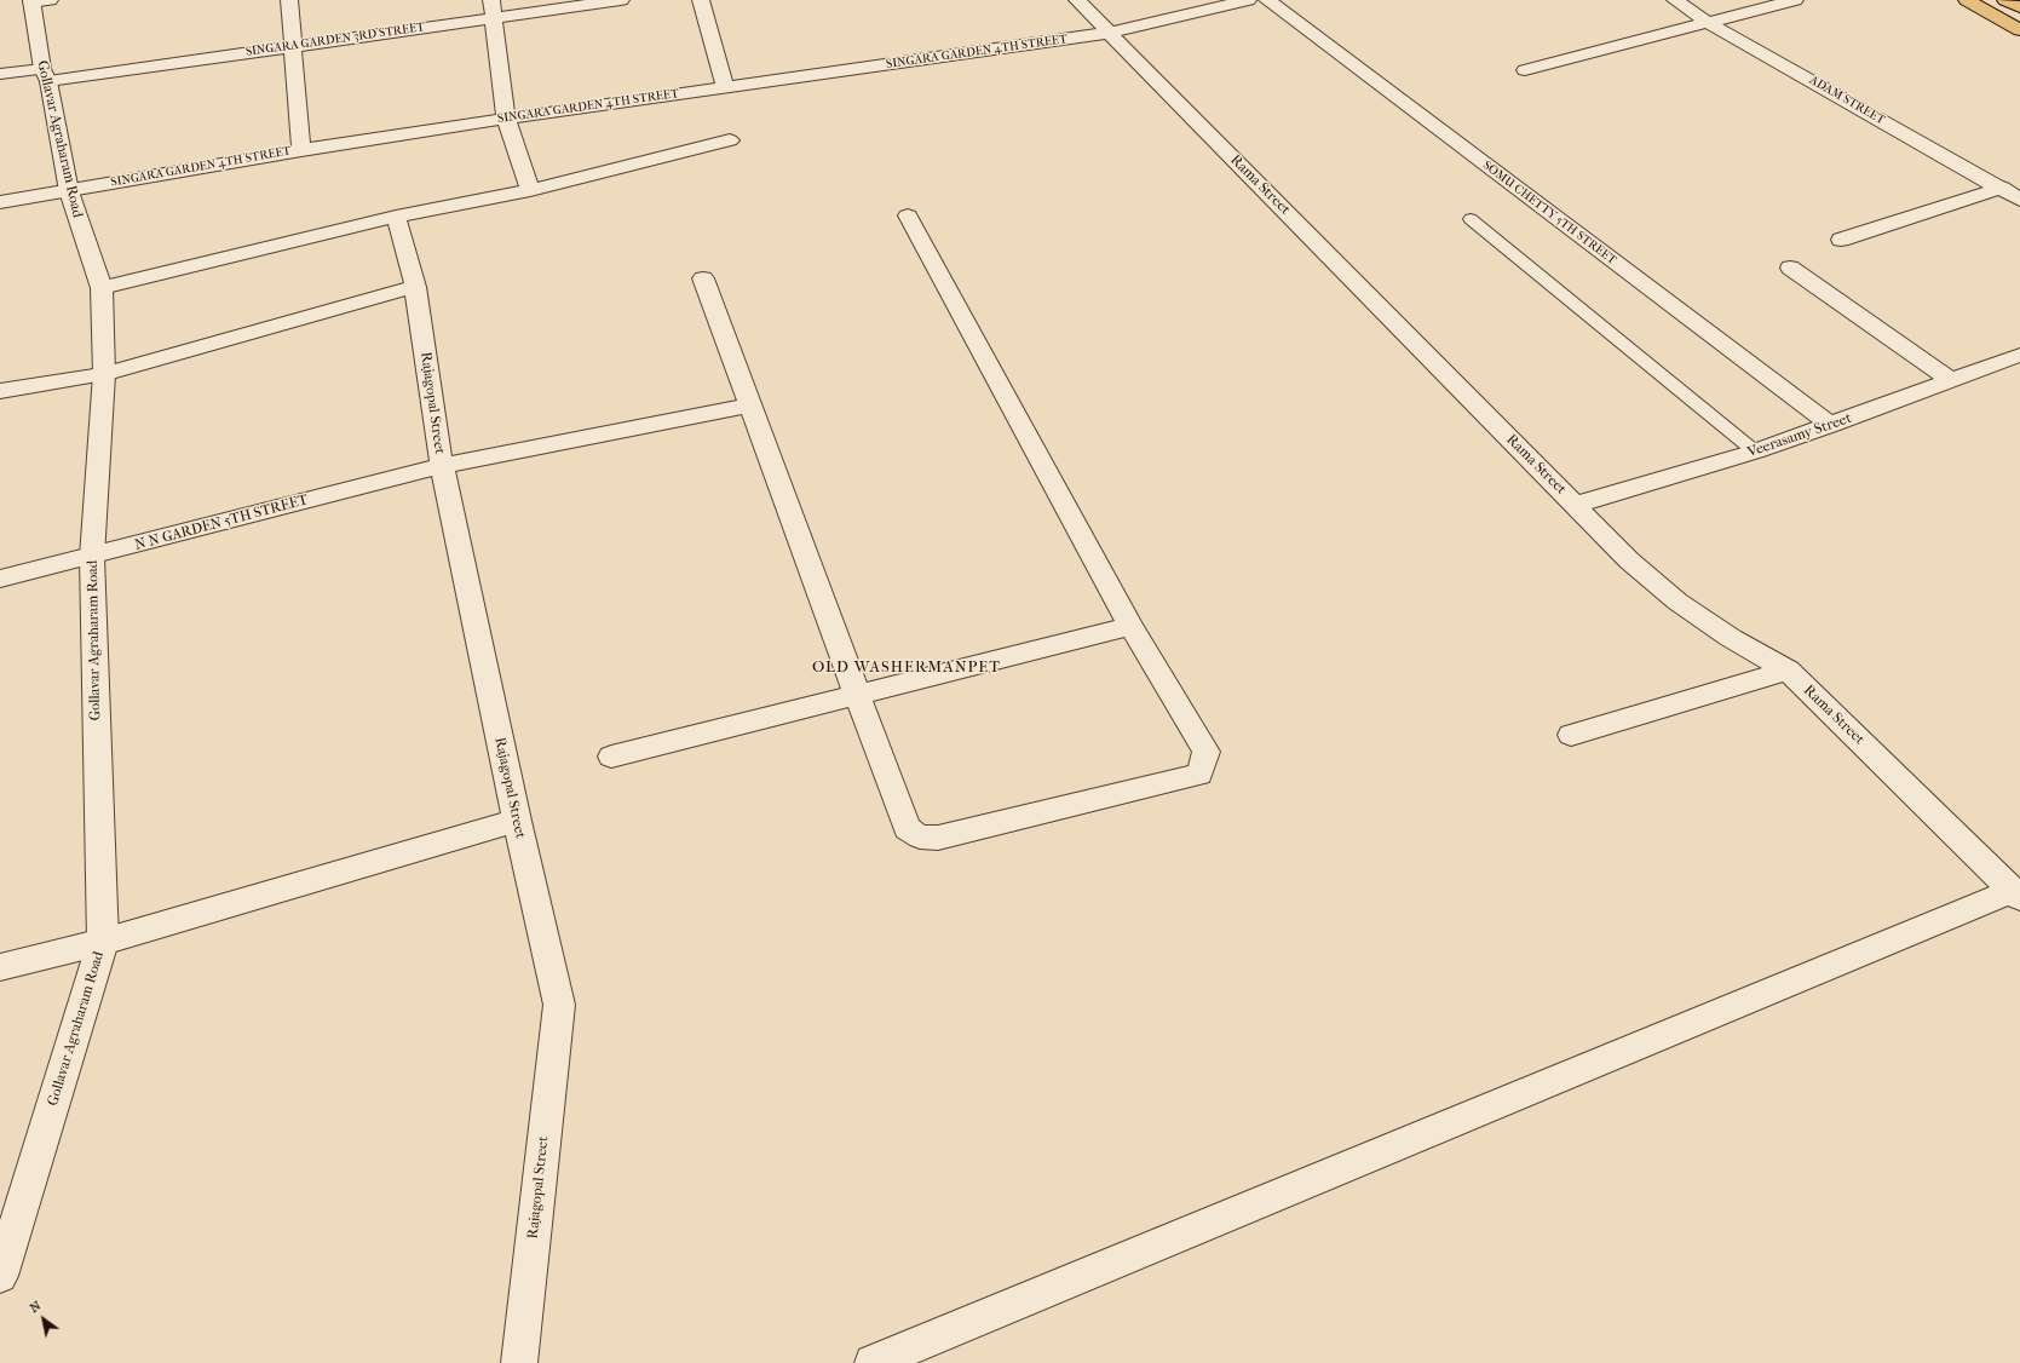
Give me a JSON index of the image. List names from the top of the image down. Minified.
{"streets":{"street":["SINGARA GARDEN 3RD STREET","SINGARA GARDEN 4TH STREET","ADAM STREET","Gollavar Agraharam Road","Rama Street","SOMU CHETTY 5TH STREET","Rajagopal Street","Veerasamy Street","N N GARDEN 5TH STREET"]},"crossings":[["SINGARA GARDEN 3RD STREET","Gollavar Agraharam Road"],["SINGARA GARDEN 4TH STREET","Gollavar Agraharam Road"],["SINGARA GARDEN 4TH STREET","Rama Street"],["Gollavar Agraharam Road","N N GARDEN 5TH STREET"],["Rama Street","Veerasamy Street"],["SOMU CHETTY 5TH STREET","Veerasamy Street"],["Rajagopal Street","N N GARDEN 5TH STREET"]],"districts":["OLD WASHERMANPET"],"north":"top left"}
